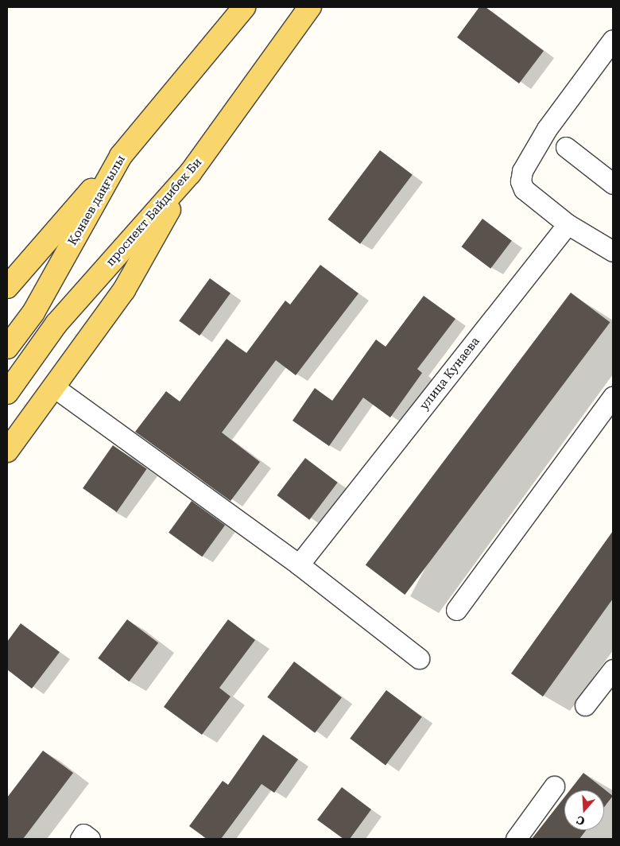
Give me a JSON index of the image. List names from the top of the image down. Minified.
{"streets":{"main road":["Қонаев даңғылы","проспект Байдибек Би"],"street":["улица Кунаева"]},"north":"bottom"}
